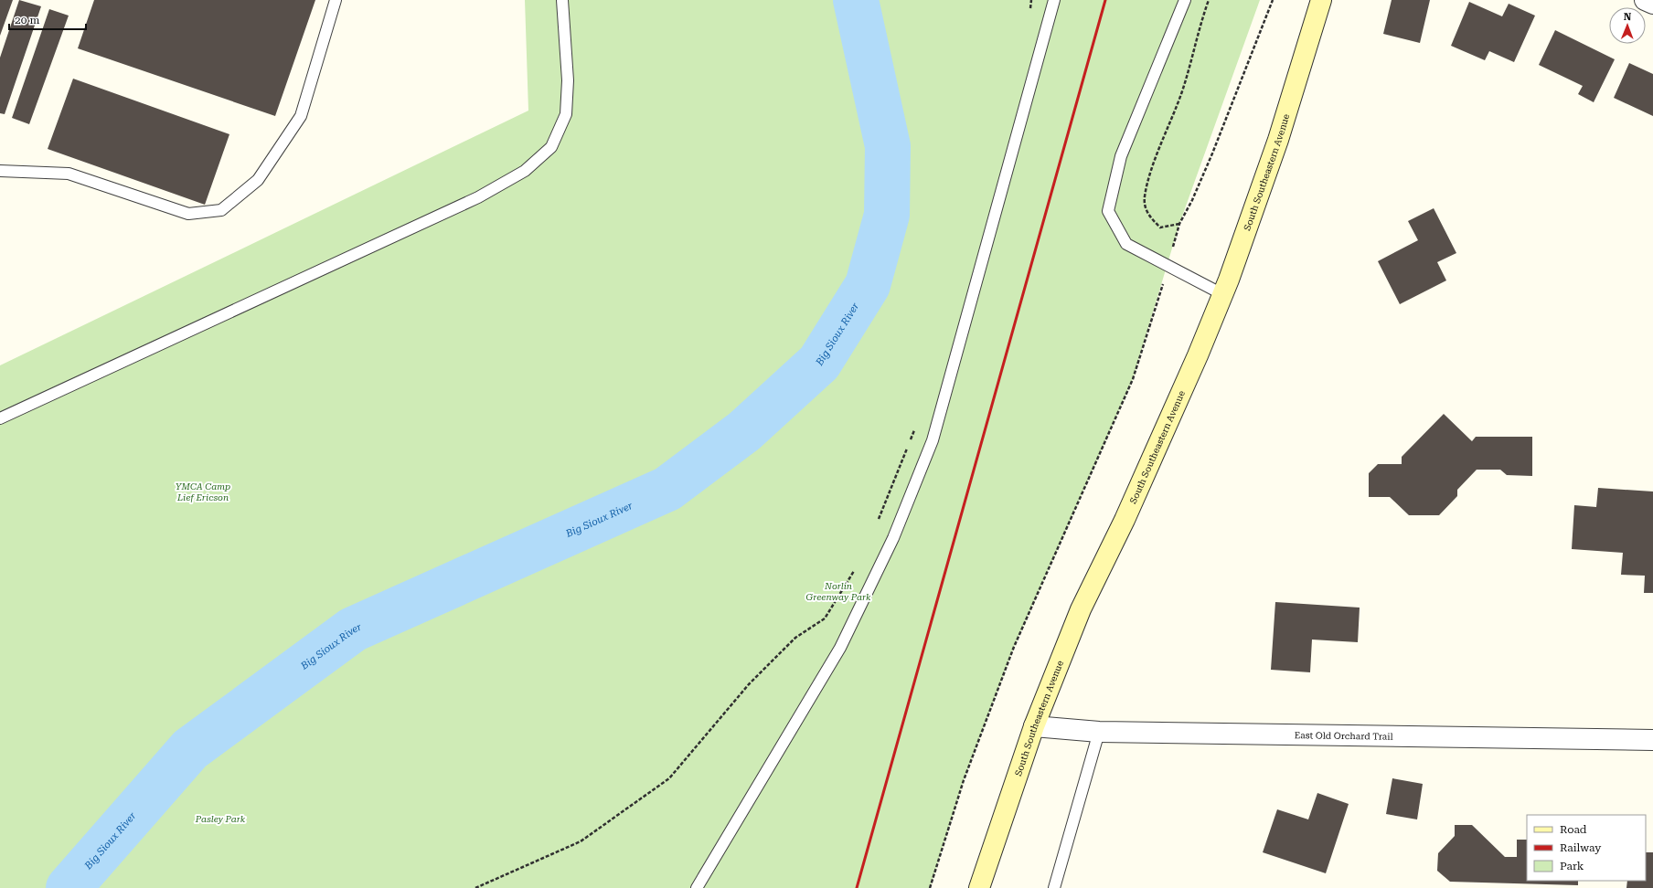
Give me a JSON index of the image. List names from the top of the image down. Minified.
{"streets":{"main road":["South Southeastern Avenue"],"street":["East Old Orchard Trail"]},"crossings":[["South Southeastern Avenue","East Old Orchard Trail"]],"water":["Big Sioux River"],"parks":["YMCA Camp Lief Ericson","Norlin Greenway Park","Pasley Park"],"legend":["Road","Railway","Park"],"scale_bar":"20 m","north":"top"}
